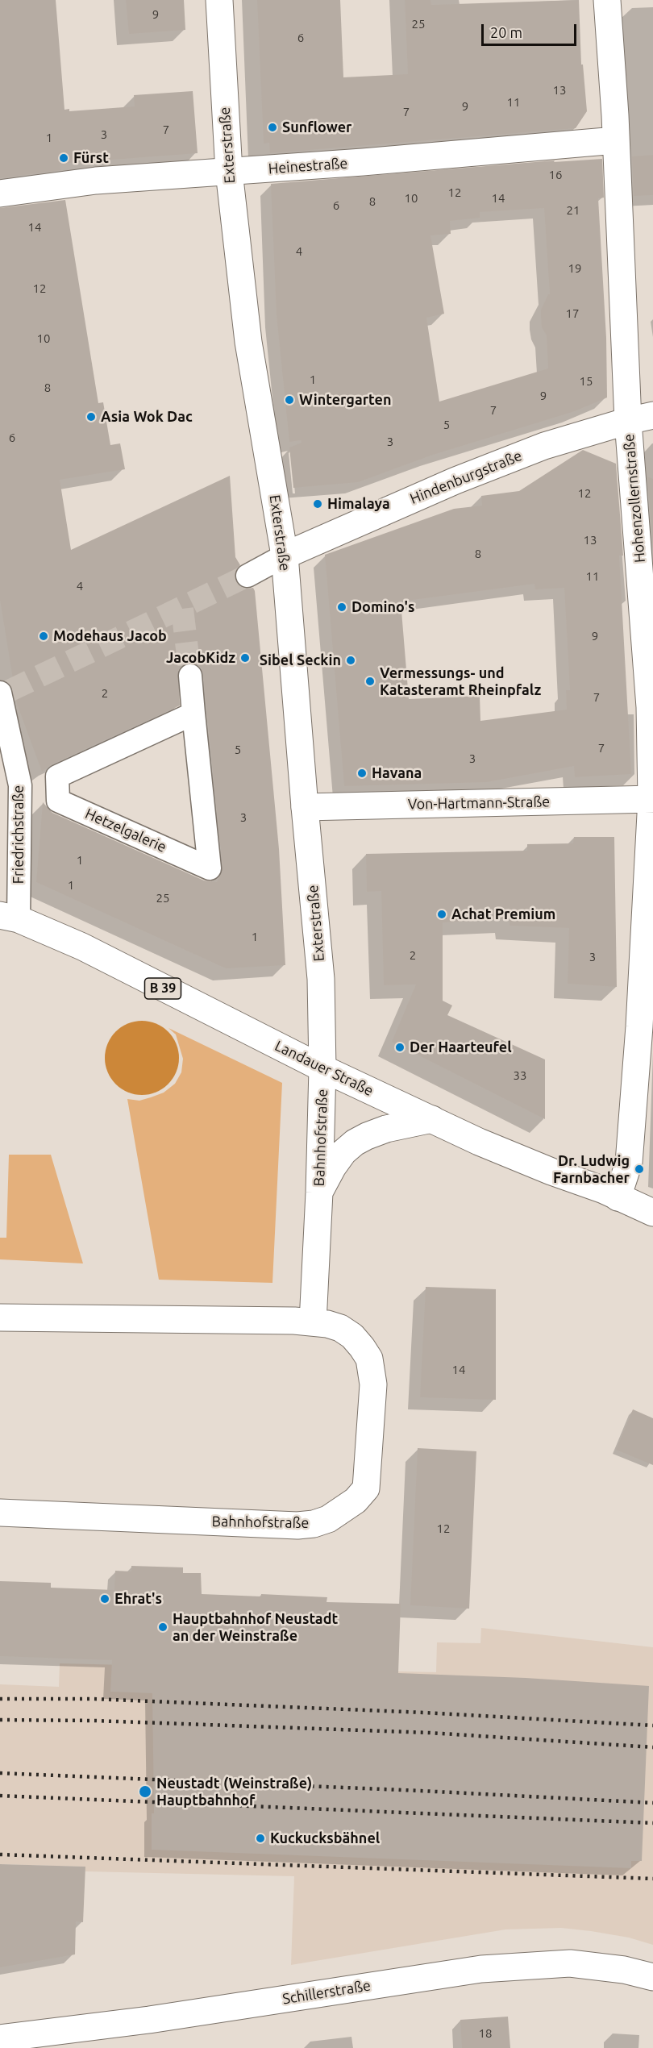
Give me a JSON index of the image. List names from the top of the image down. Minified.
{"streets":{"street":["Exterstraße","Heinestraße","Hindenburgstraße","Hohenzollernstraße","Von-Hartmann-Straße","Hetzelgalerie","Friedrichstraße","B 39","Landauer Straße","Bahnhofstraße","Schillerstraße"]},"crossings":[["Exterstraße","Heinestraße"],["Exterstraße","Hindenburgstraße"],["Exterstraße","Von-Hartmann-Straße"],["Exterstraße","Landauer Straße"],["Exterstraße","Bahnhofstraße"],["Heinestraße","Hohenzollernstraße"],["Hindenburgstraße","Hohenzollernstraße"],["Hohenzollernstraße","Von-Hartmann-Straße"],["Hohenzollernstraße","Landauer Straße"],["Friedrichstraße","Landauer Straße"],["Landauer Straße","Bahnhofstraße"]],"places":["Sunflower","Fürst","Wintergarten","Asia Wok Dac","Himalaya","Domino's","Modehaus Jacob","JacobKidz","Sibel Seckin","Vermessungs- und Katasteramt Rheinpfalz","Havana","Achat Premium","Der Haarteufel","Dr. Ludwig Farnbacher","Ehrat's","Hauptbahnhof Neustadt an der Weinstraße","Neustadt (Weinstraße) Hauptbahnhof","Kuckucksbähnel"],"house_numbers":["9","25","6","13","11","9","7","7","3","1","16","12","10","14","8","6","21","14","4","19","12","17","10","1","15","8","9","7","5","6","3","12","13","8","11","4","9","2","7","7","5","3","3","1","1","25","1","2","3","33","14","12","18"],"scale_bar":"20 m"}
